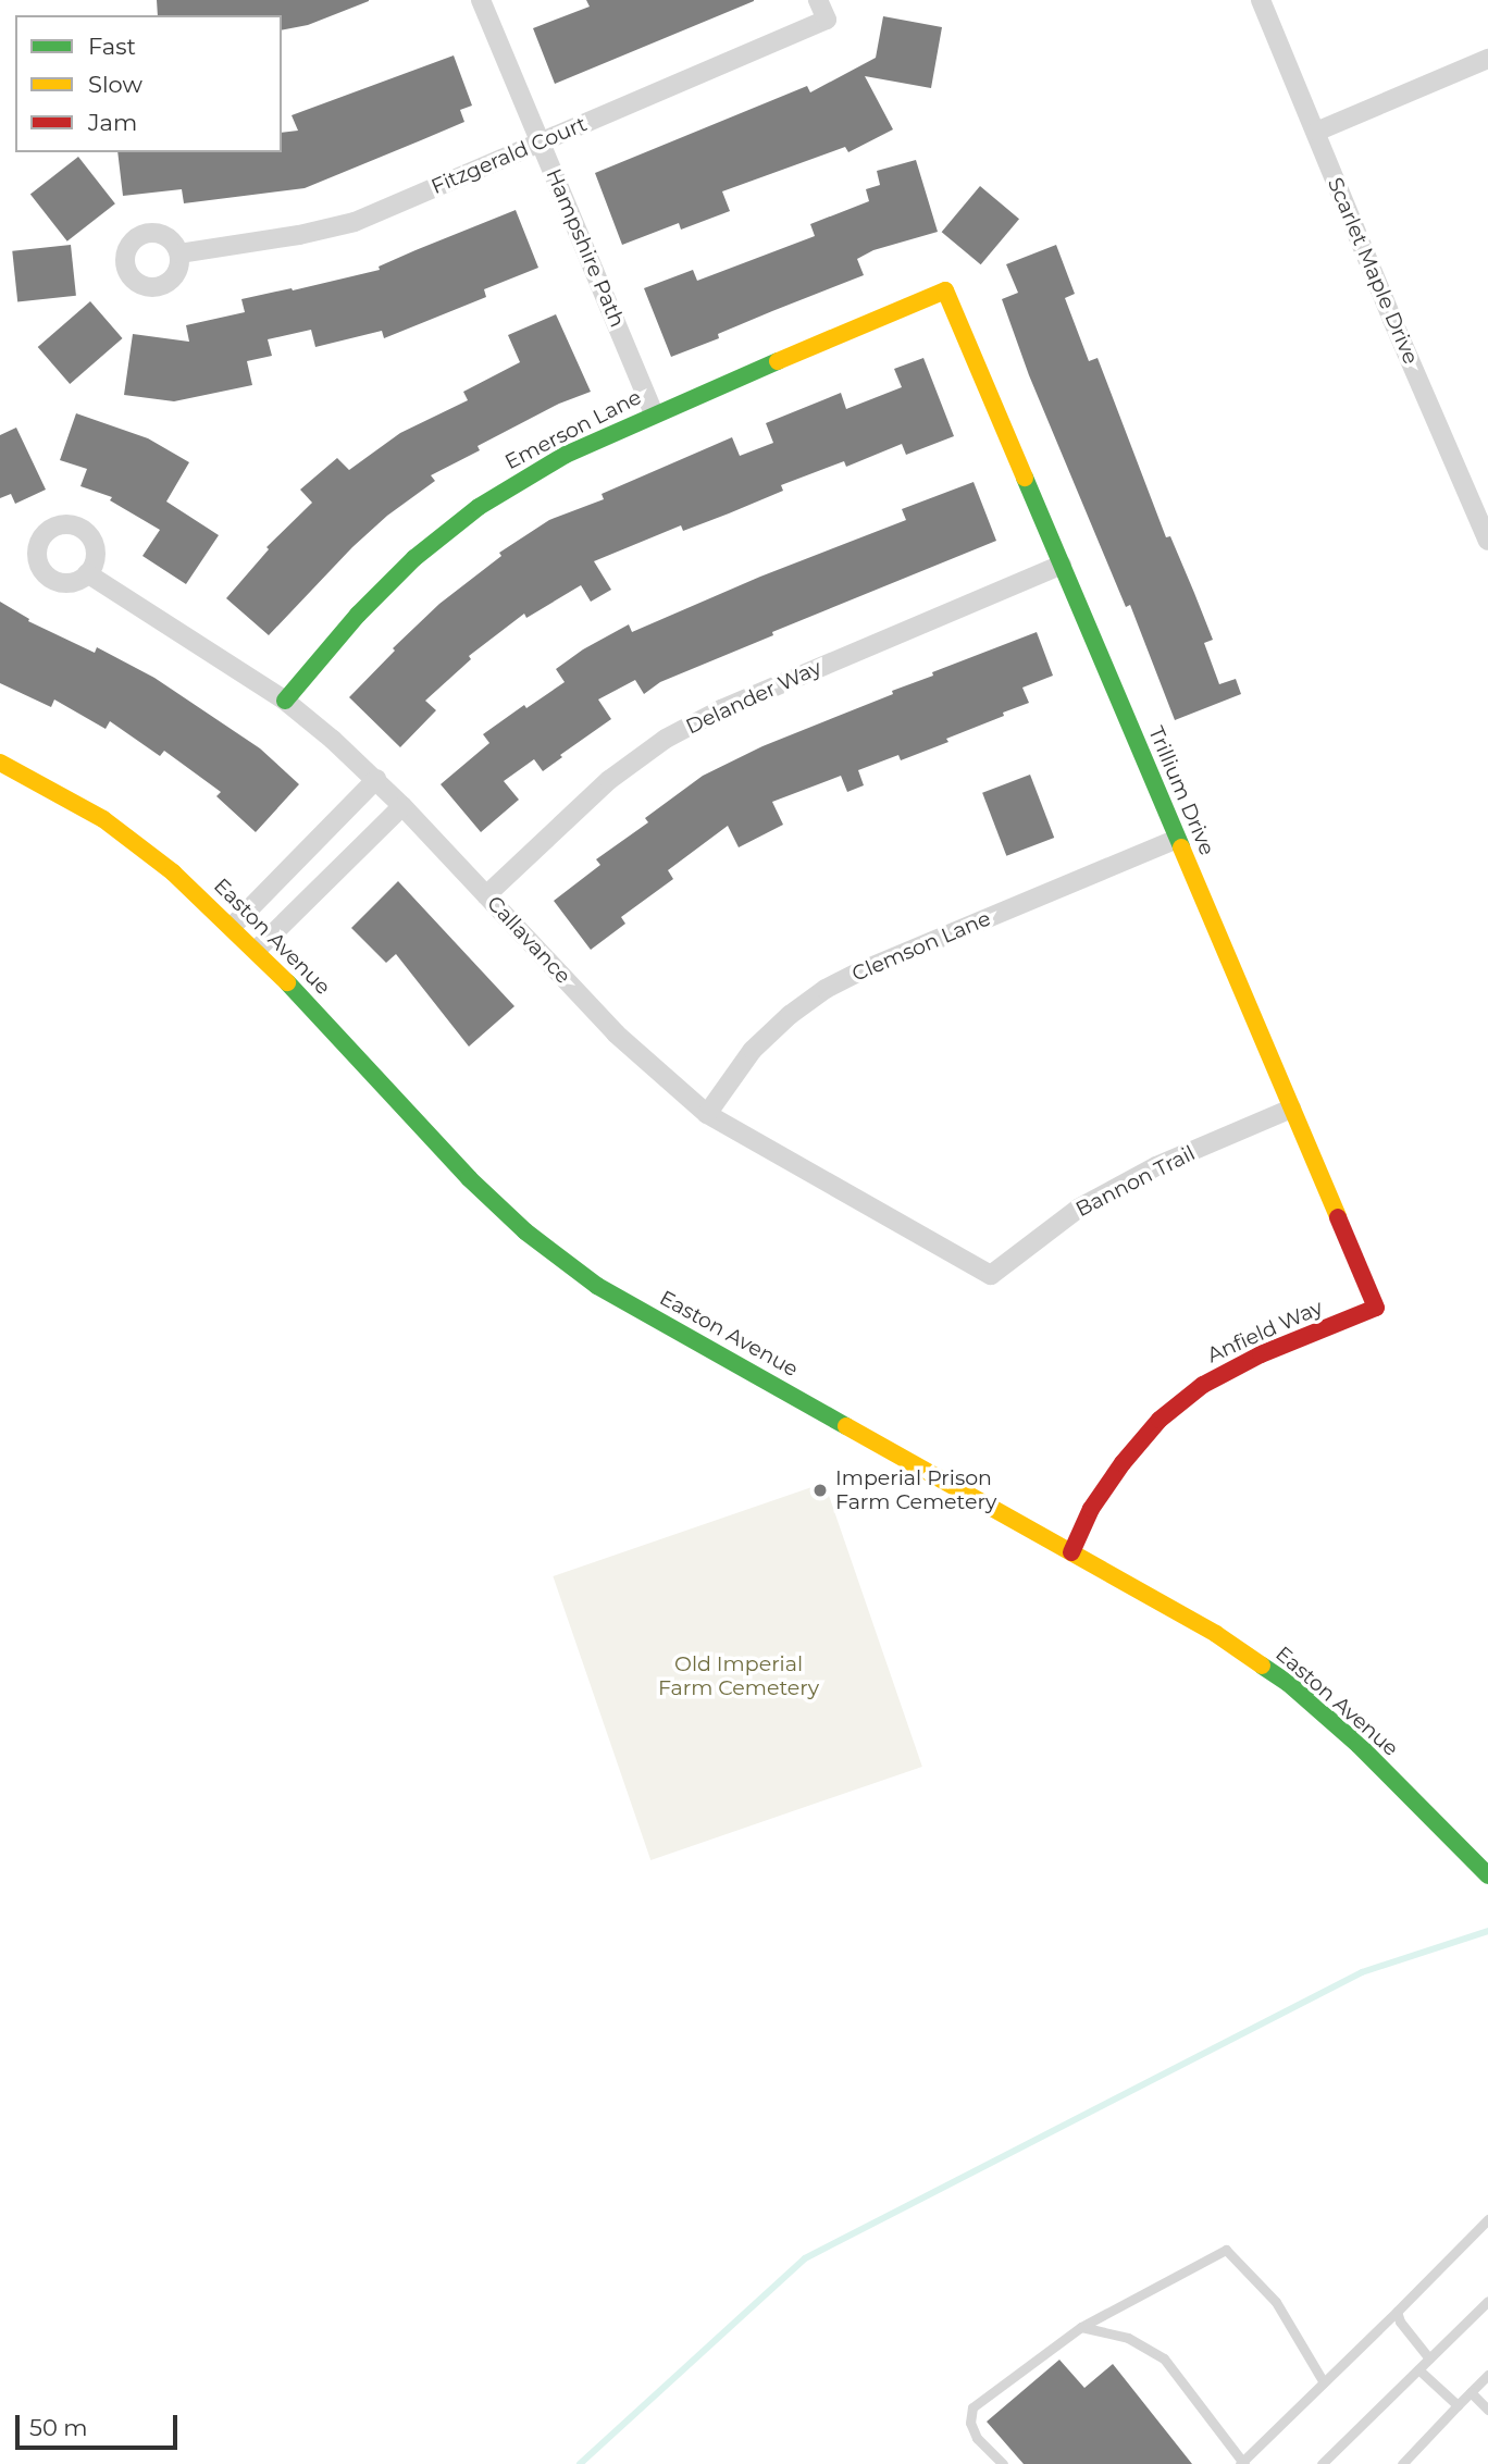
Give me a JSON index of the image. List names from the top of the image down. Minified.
{"streets":{"street":["Fitzgerald Court","Hampshire Path","Scarlet Maple Drive","Emerson Lane","Delander Way","Trillium Drive","Easton Avenue","Callavance","Clemson Lane","Bannon Trail","Anfield Way"]},"crossings":[["Fitzgerald Court","Hampshire Path"],["Hampshire Path","Emerson Lane"],["Emerson Lane","Trillium Drive"],["Emerson Lane","Callavance"],["Delander Way","Trillium Drive"],["Delander Way","Callavance"],["Trillium Drive","Clemson Lane"],["Trillium Drive","Bannon Trail"],["Trillium Drive","Anfield Way"],["Easton Avenue","Anfield Way"],["Callavance","Clemson Lane"],["Callavance","Bannon Trail"]],"parks":["Old Imperial Farm Cemetery"],"places":["Imperial Prison Farm Cemetery"],"legend":["Fast","Slow","Jam"],"scale_bar":"50 m"}
